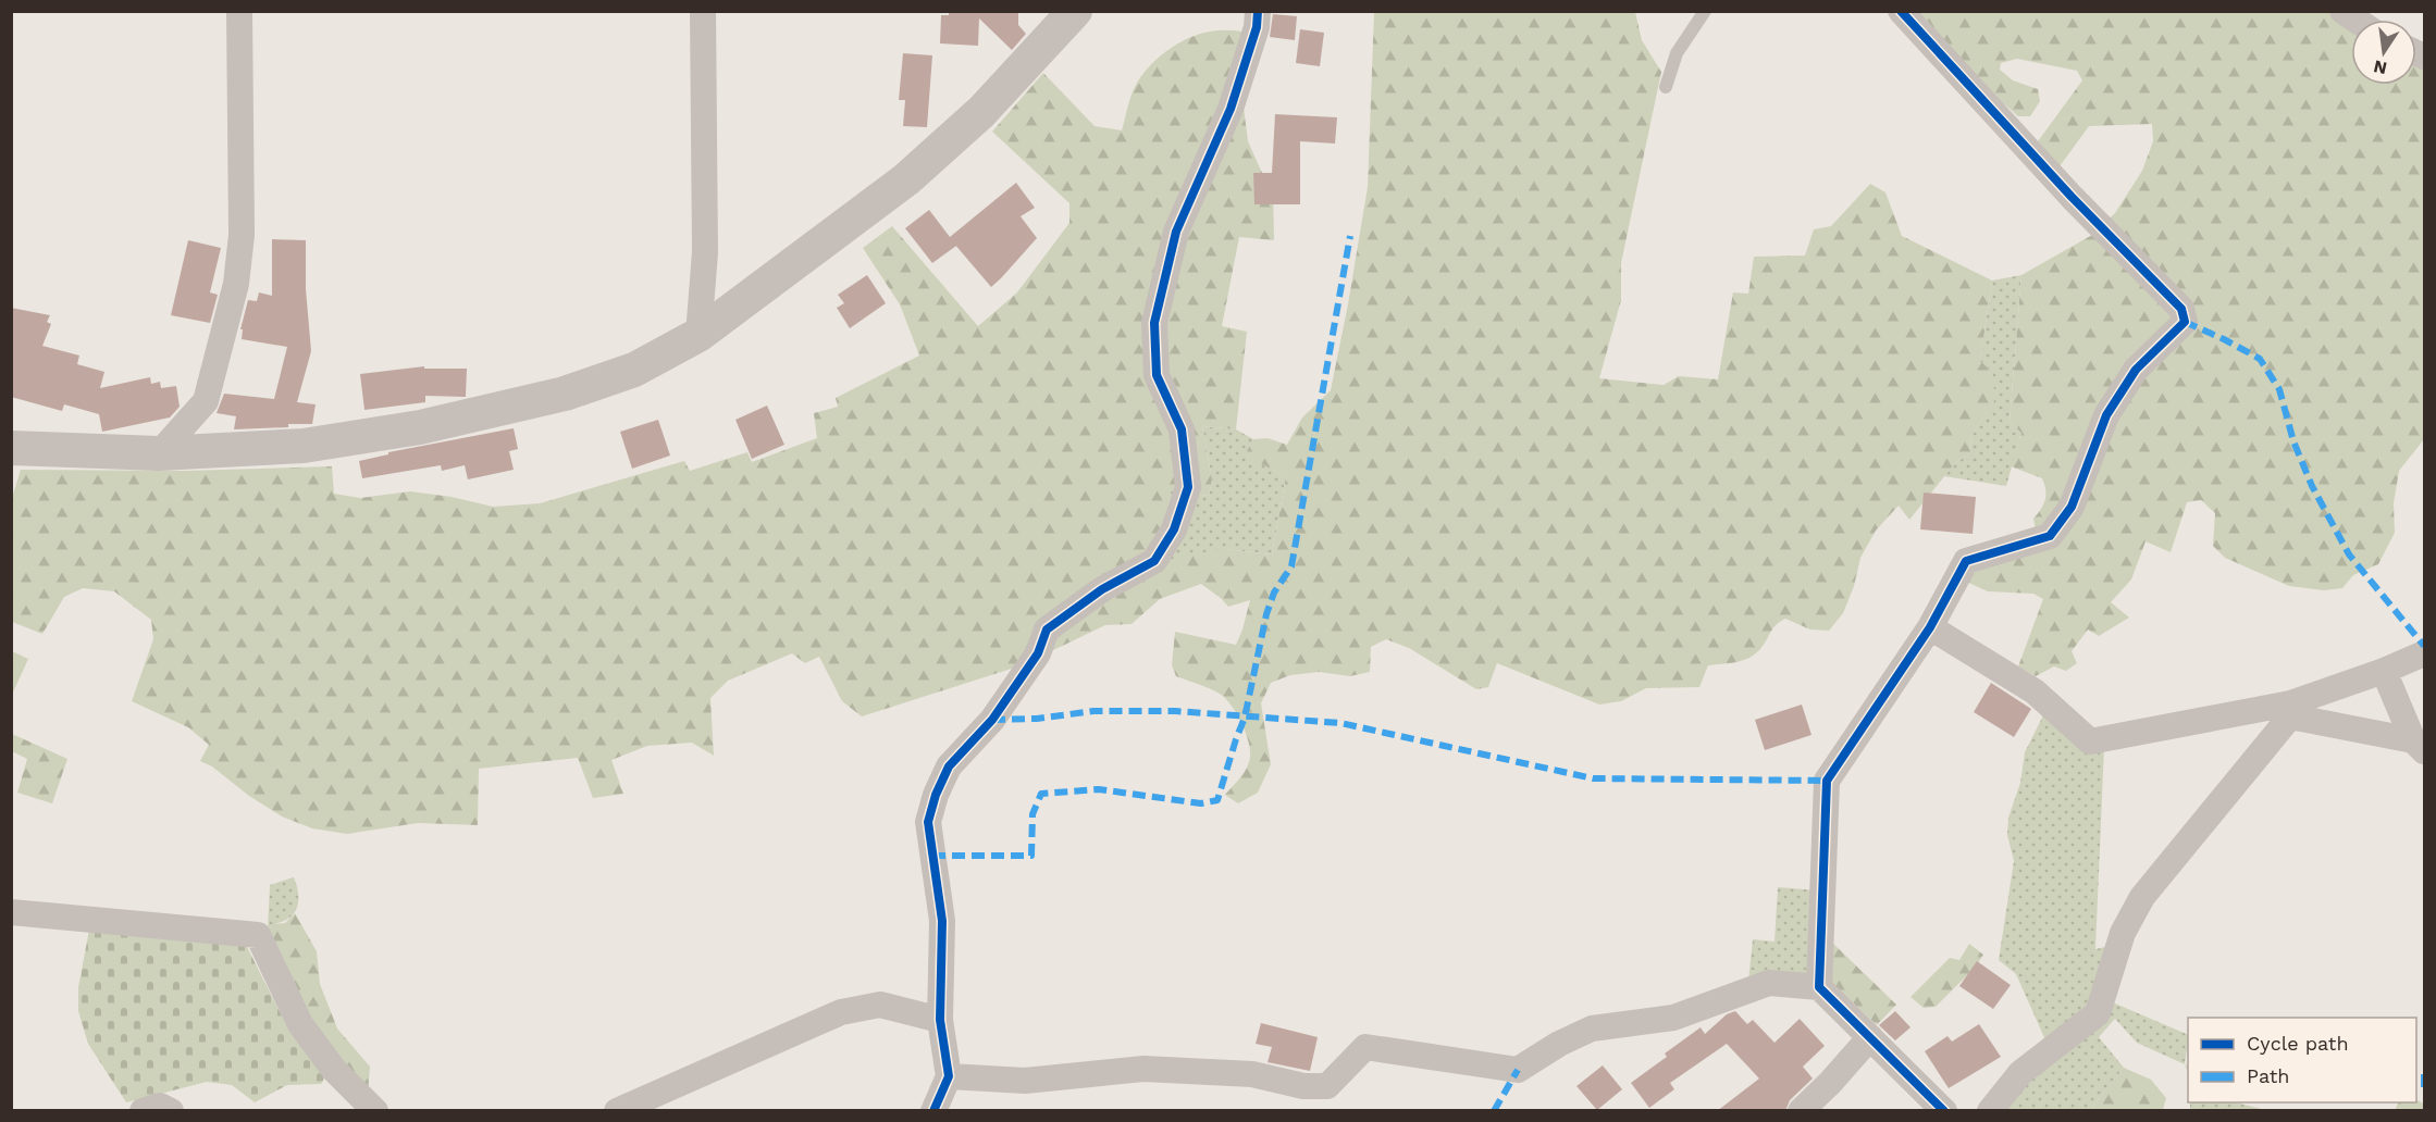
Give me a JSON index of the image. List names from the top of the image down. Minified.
{"legend":["Cycle path","Path"],"north":"bottom"}
